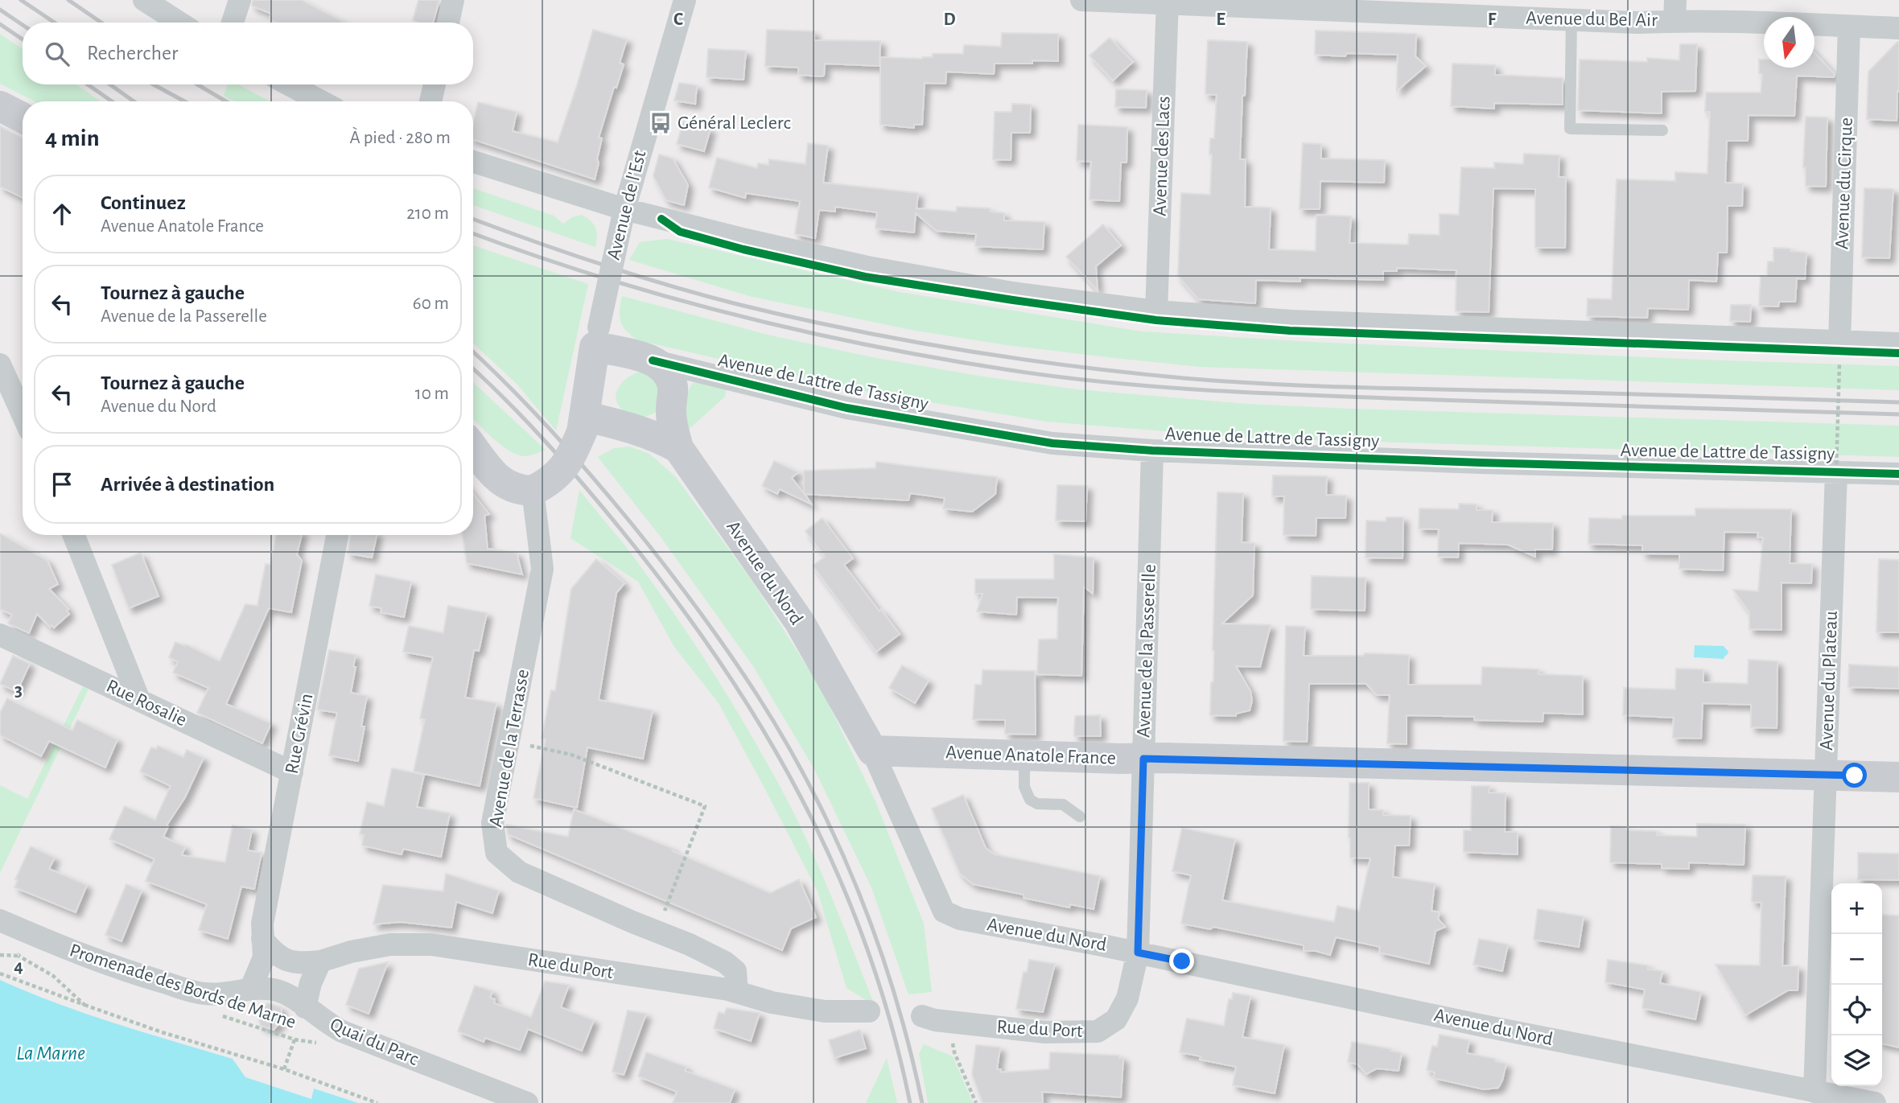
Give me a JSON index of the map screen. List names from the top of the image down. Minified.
{"streets":{"street":["Avenue du Bel Air","Avenue des Lacs","Avenue du Cirque","Avenue de l'Est","Avenue de Lattre de Tassigny","Avenue du Nord","Avenue de la Passerelle","Avenue du Plateau","Rue Rosalie","Rue Grévin","Avenue de la Terrasse","Avenue Anatole France","Rue du Port","Quai du Parc"],"path":["Promenade des Bords de Marne"]},"crossings":[["Avenue du Bel Air","Avenue des Lacs"],["Avenue du Bel Air","Avenue du Cirque"],["Avenue de Lattre de Tassigny","Avenue de la Passerelle"],["Avenue de Lattre de Tassigny","Avenue du Plateau"],["Avenue du Nord","Avenue de la Passerelle"],["Avenue du Nord","Avenue du Plateau"],["Avenue du Nord","Avenue Anatole France"],["Avenue du Nord","Rue du Port"],["Avenue de la Passerelle","Avenue Anatole France"],["Avenue de la Passerelle","Rue du Port"],["Avenue du Plateau","Avenue Anatole France"],["Rue Rosalie","Rue Grévin"],["Rue Grévin","Quai du Parc"],["Avenue de la Terrasse","Rue du Port"]],"water":["La Marne"],"places":{"bus stop":["Général Leclerc"]},"north":"bottom","page":{"search":"Rechercher","heading":["4 min","À pied · 280 m"],"list":[["Continuez","Avenue Anatole France","210 m"],["Tournez à gauche","Avenue de la Passerelle","60 m"],["Tournez à gauche","Avenue du Nord","10 m"],"Arrivée à destination"],"map_buttons":["+","−"]},"grid":{"columns":["C","D","E","F"],"rows":["3","4"]}}
